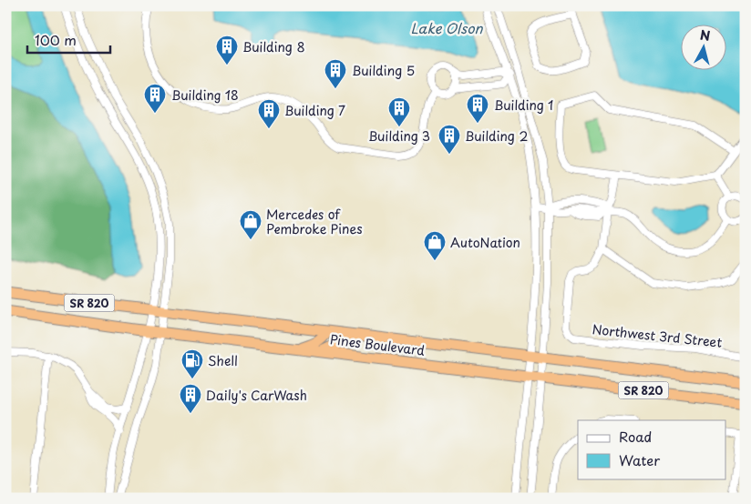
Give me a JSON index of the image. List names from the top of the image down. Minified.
{"streets":{"highway":["SR 820","Pines Boulevard"],"street":["Northwest 3rd Street"]},"water":["Lake Olson"],"places":{"building":["Building 8","Building 5","Building 18","Building 1","Building 3","Building 7","Building 2","Daily's CarWash"],"shop":["Mercedes of Pembroke Pines","AutoNation"],"fuel station":["Shell"]},"legend":["Road","Water"],"scale_bar":"100 m","north":"top"}
